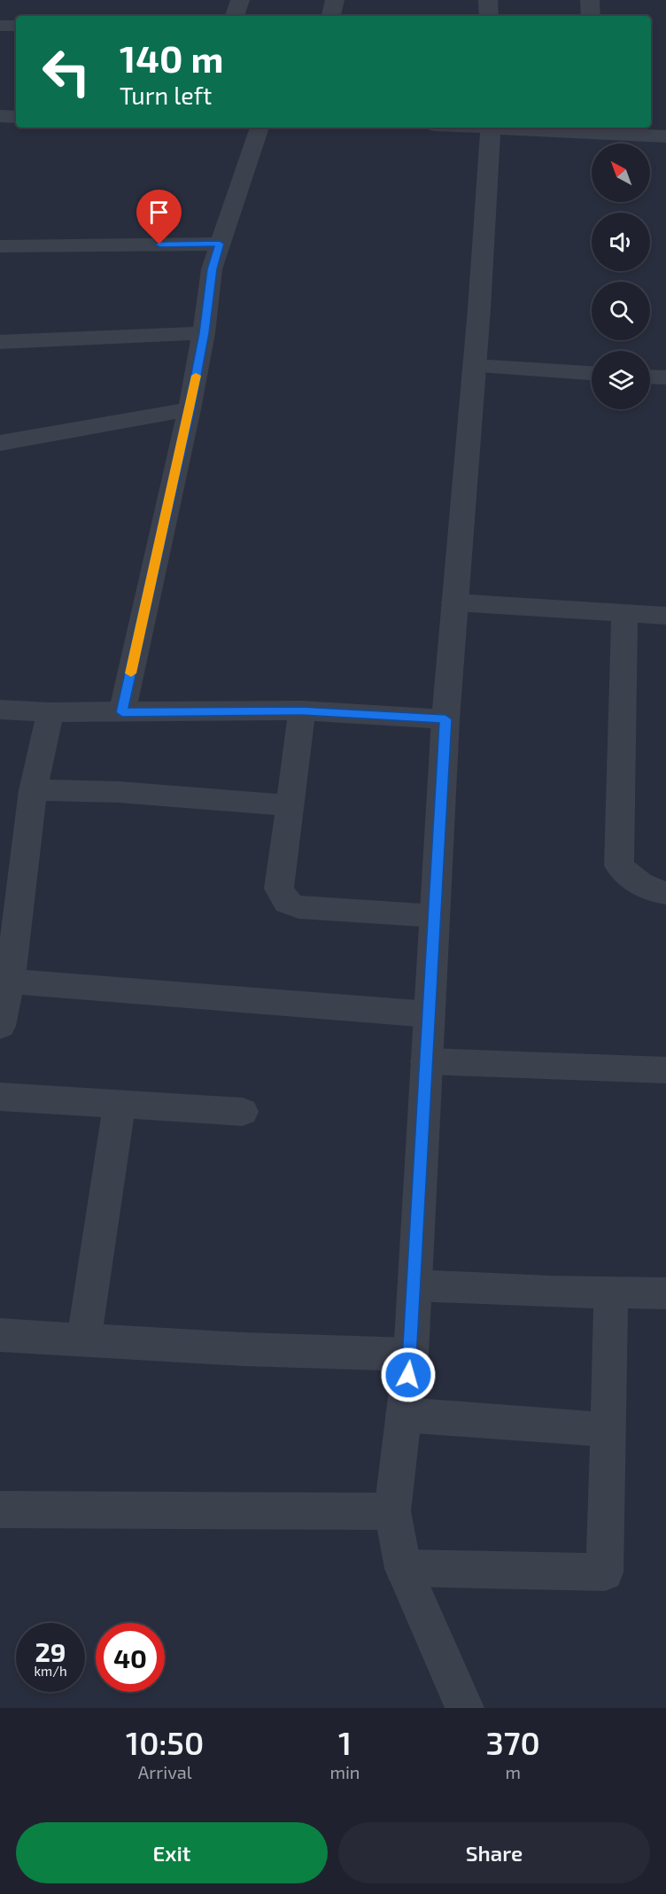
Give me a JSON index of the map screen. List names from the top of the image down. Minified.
{"north":"top left","page":{"turn":["140 m","Turn left"],"speed":"29 km/h","limit":"40","eta":["10:50","Arrival","1","min","370","m"],"buttons":["Exit","Share"]}}
